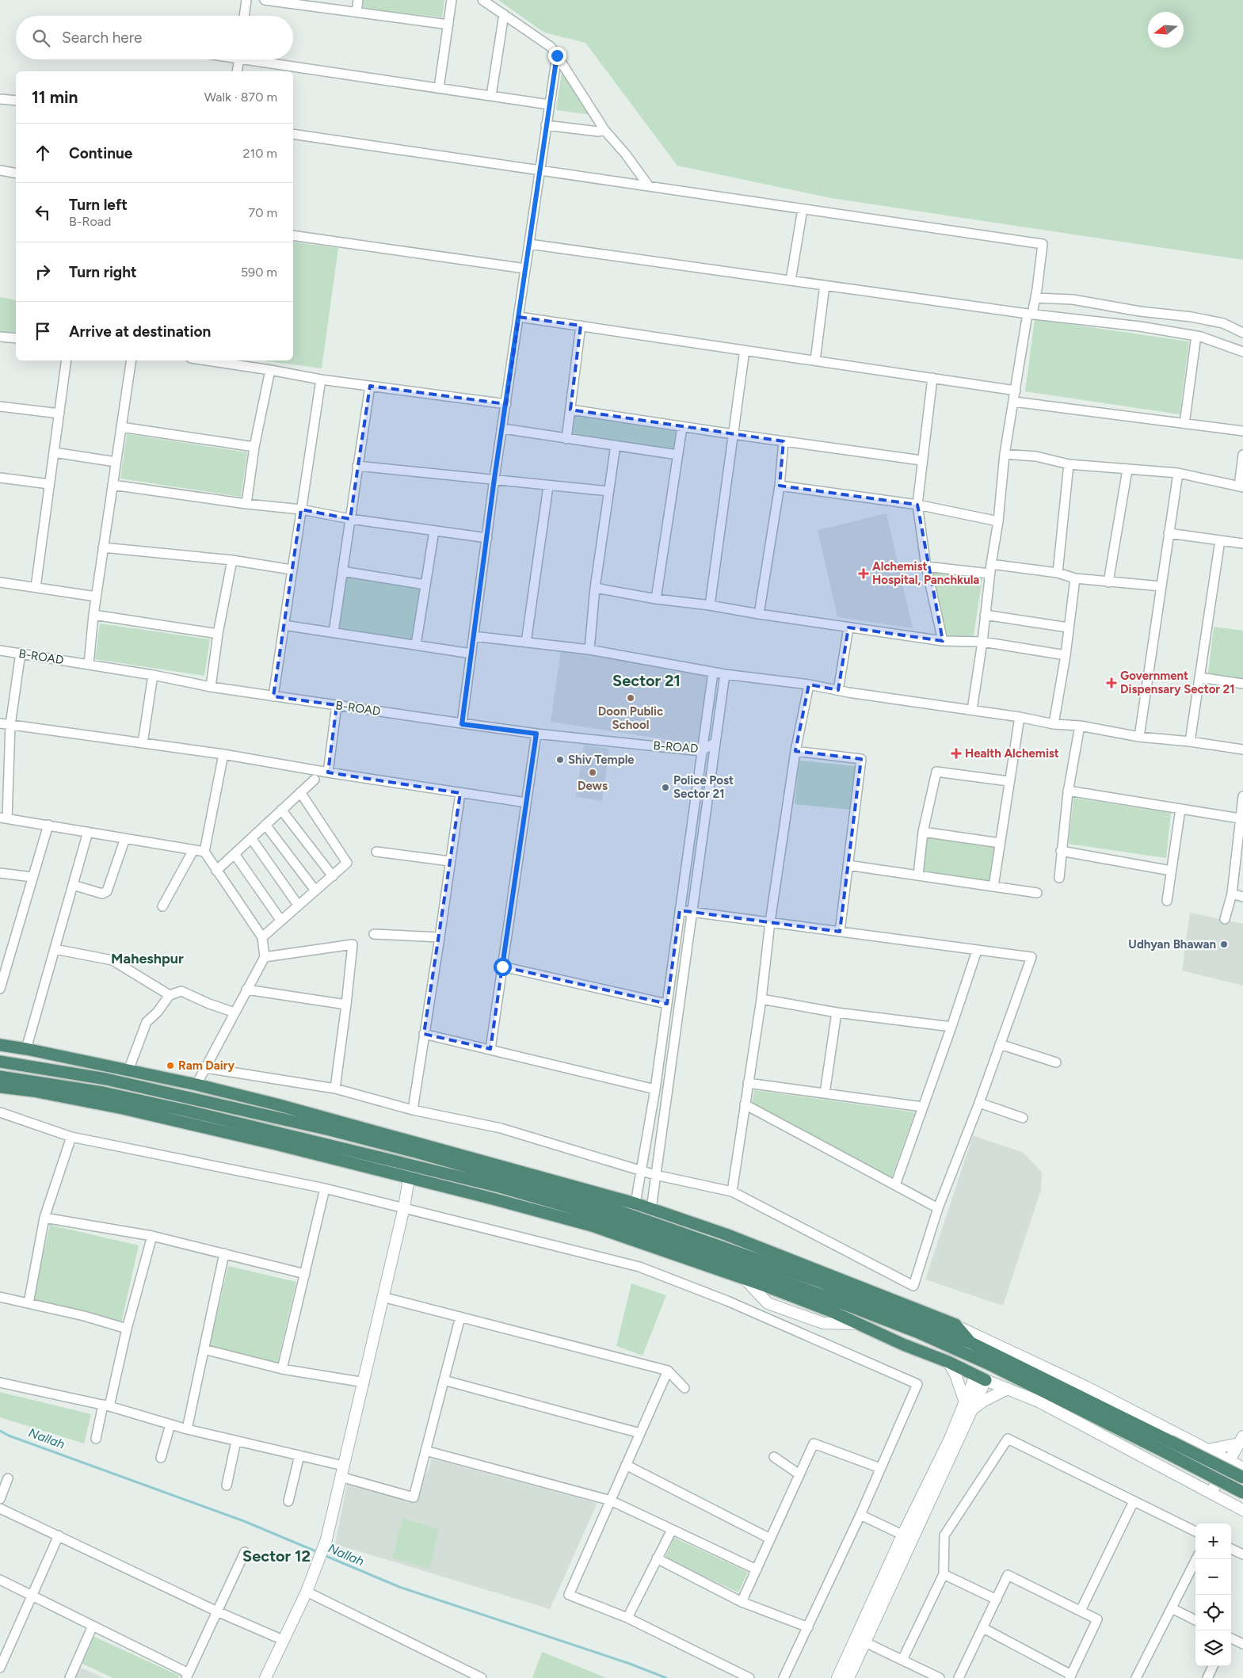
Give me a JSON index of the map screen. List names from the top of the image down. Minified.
{"streets":{"street":["B-ROAD"]},"districts":["Sector 21","Maheshpur","Sector 12"],"water":["Nallah"],"places":{"health":["Alchemist Hospital, Panchkula","Government Dispensary Sector 21","Health Alchemist"],"other":["Doon Public School","Shiv Temple","Dews","Police Post Sector 21","Udhyan Bhawan","Ram Dairy"]},"north":"left","page":{"search":"Search here","heading":["11 min","Walk · 870 m"],"list":[["Continue","210 m"],["Turn left","B-Road","70 m"],["Turn right","590 m"],"Arrive at destination"],"map_buttons":["+","−"]}}
